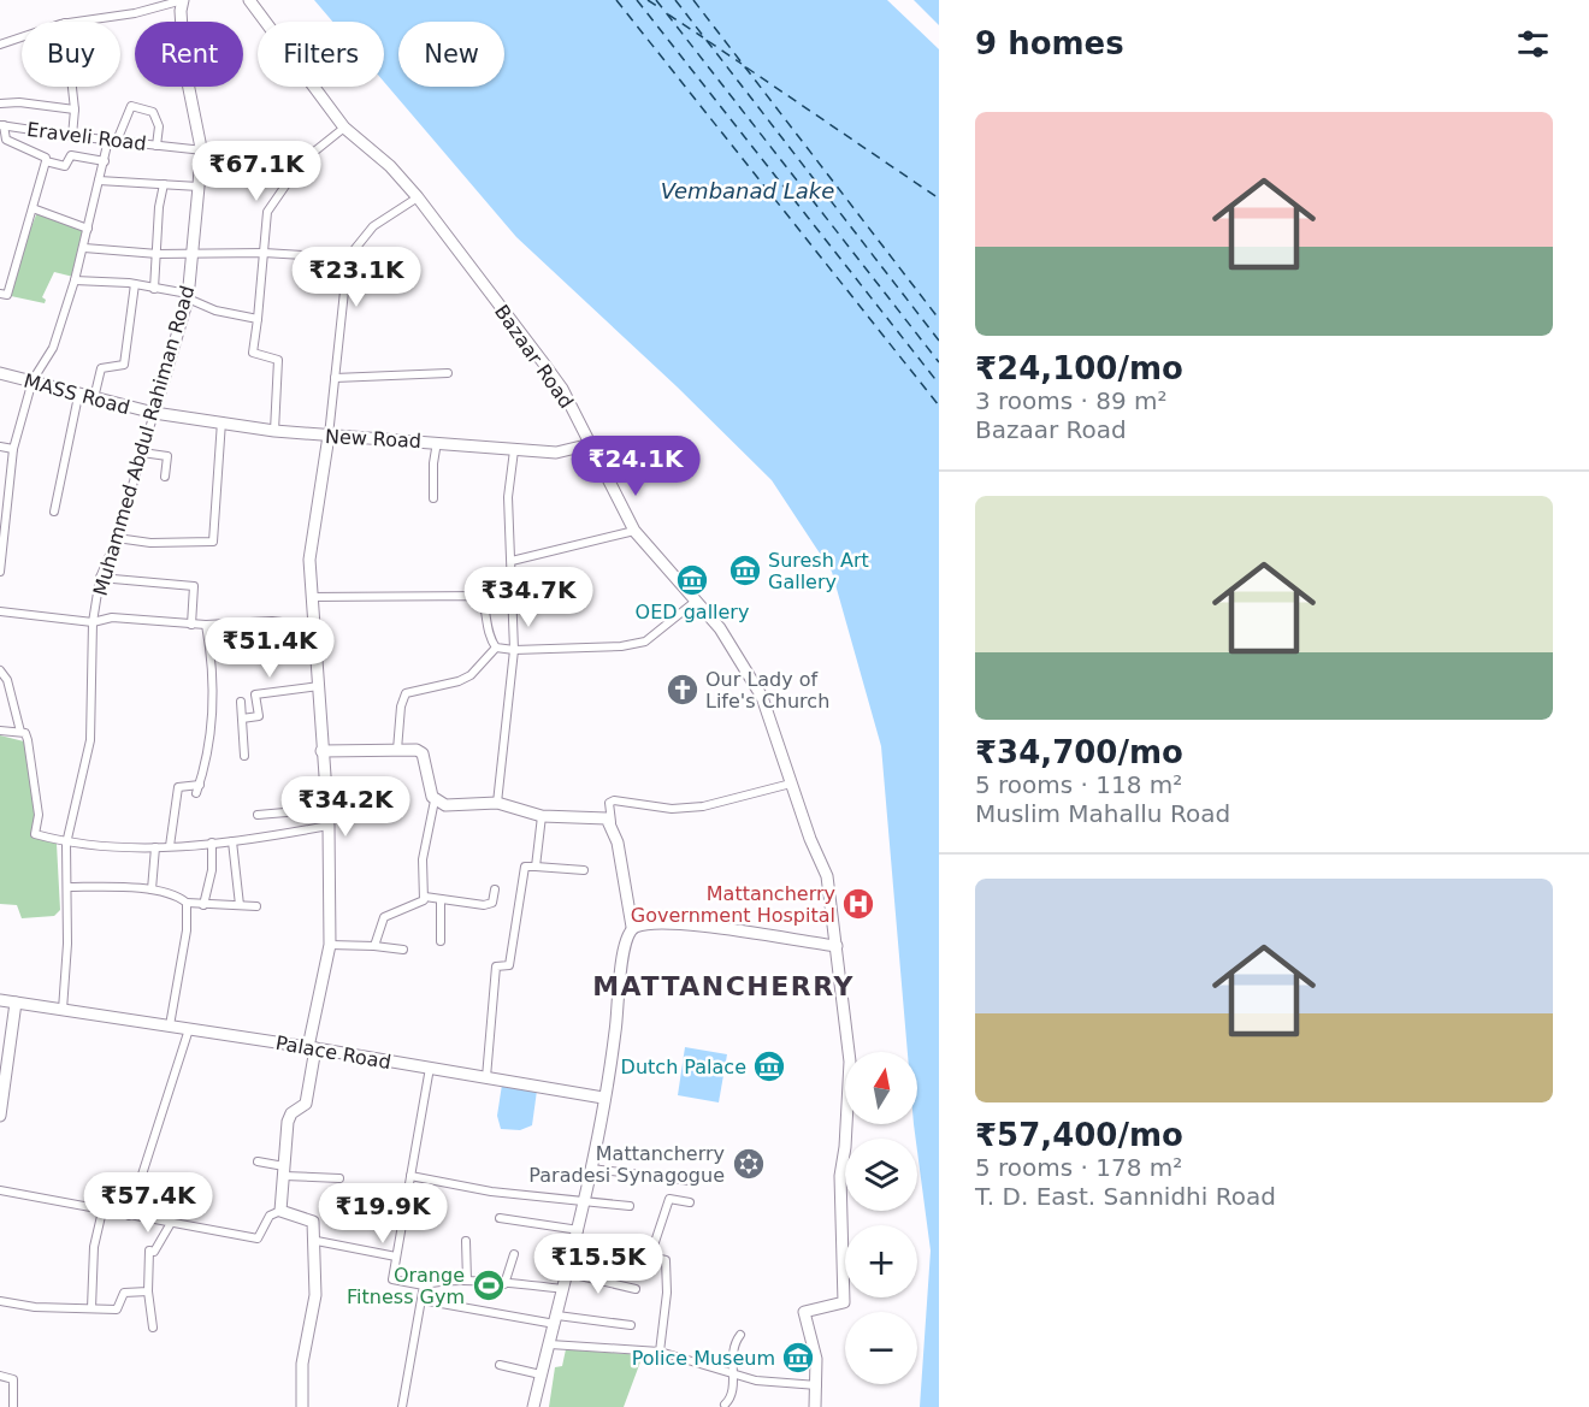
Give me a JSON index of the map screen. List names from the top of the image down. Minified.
{"streets":{"street":["Eraveli Road","Bazaar Road","MASS Road","New Road","Muhammed Abdul Rahiman Road","Palace Road"]},"crossings":[["Eraveli Road","Muhammed Abdul Rahiman Road"],["Bazaar Road","New Road"],["MASS Road","New Road"],["MASS Road","Muhammed Abdul Rahiman Road"],["New Road","Muhammed Abdul Rahiman Road"],["Muhammed Abdul Rahiman Road","Palace Road"]],"districts":["MATTANCHERRY"],"water":["Vembanad Lake"],"places":{"museum":["Suresh Art Gallery","OED gallery","Dutch Palace","Police Museum"],"church":["Our Lady of Life's Church"],"hospital":["Mattancherry Government Hospital"],"synagogue":["Mattancherry Paradesi Synagogue"],"sports":["Orange Fitness Gym"]},"north":"top","page":{"heading":"9 homes","chip":["Buy","Rent","Filters","New"],"list":[{"name":"₹24,100/mo","note":"3 rooms · 89 m² · Bazaar Road"},{"name":"₹34,700/mo","note":"5 rooms · 118 m² · Muslim Mahallu Road"},{"name":"₹57,400/mo","note":"5 rooms · 178 m² · T. D. East. Sannidhi Road"}],"price":["₹67.1K","₹23.1K","₹24.1K","₹34.7K","₹51.4K","₹34.2K","₹57.4K","₹19.9K","₹15.5K"],"map_buttons":["+","−"]}}
